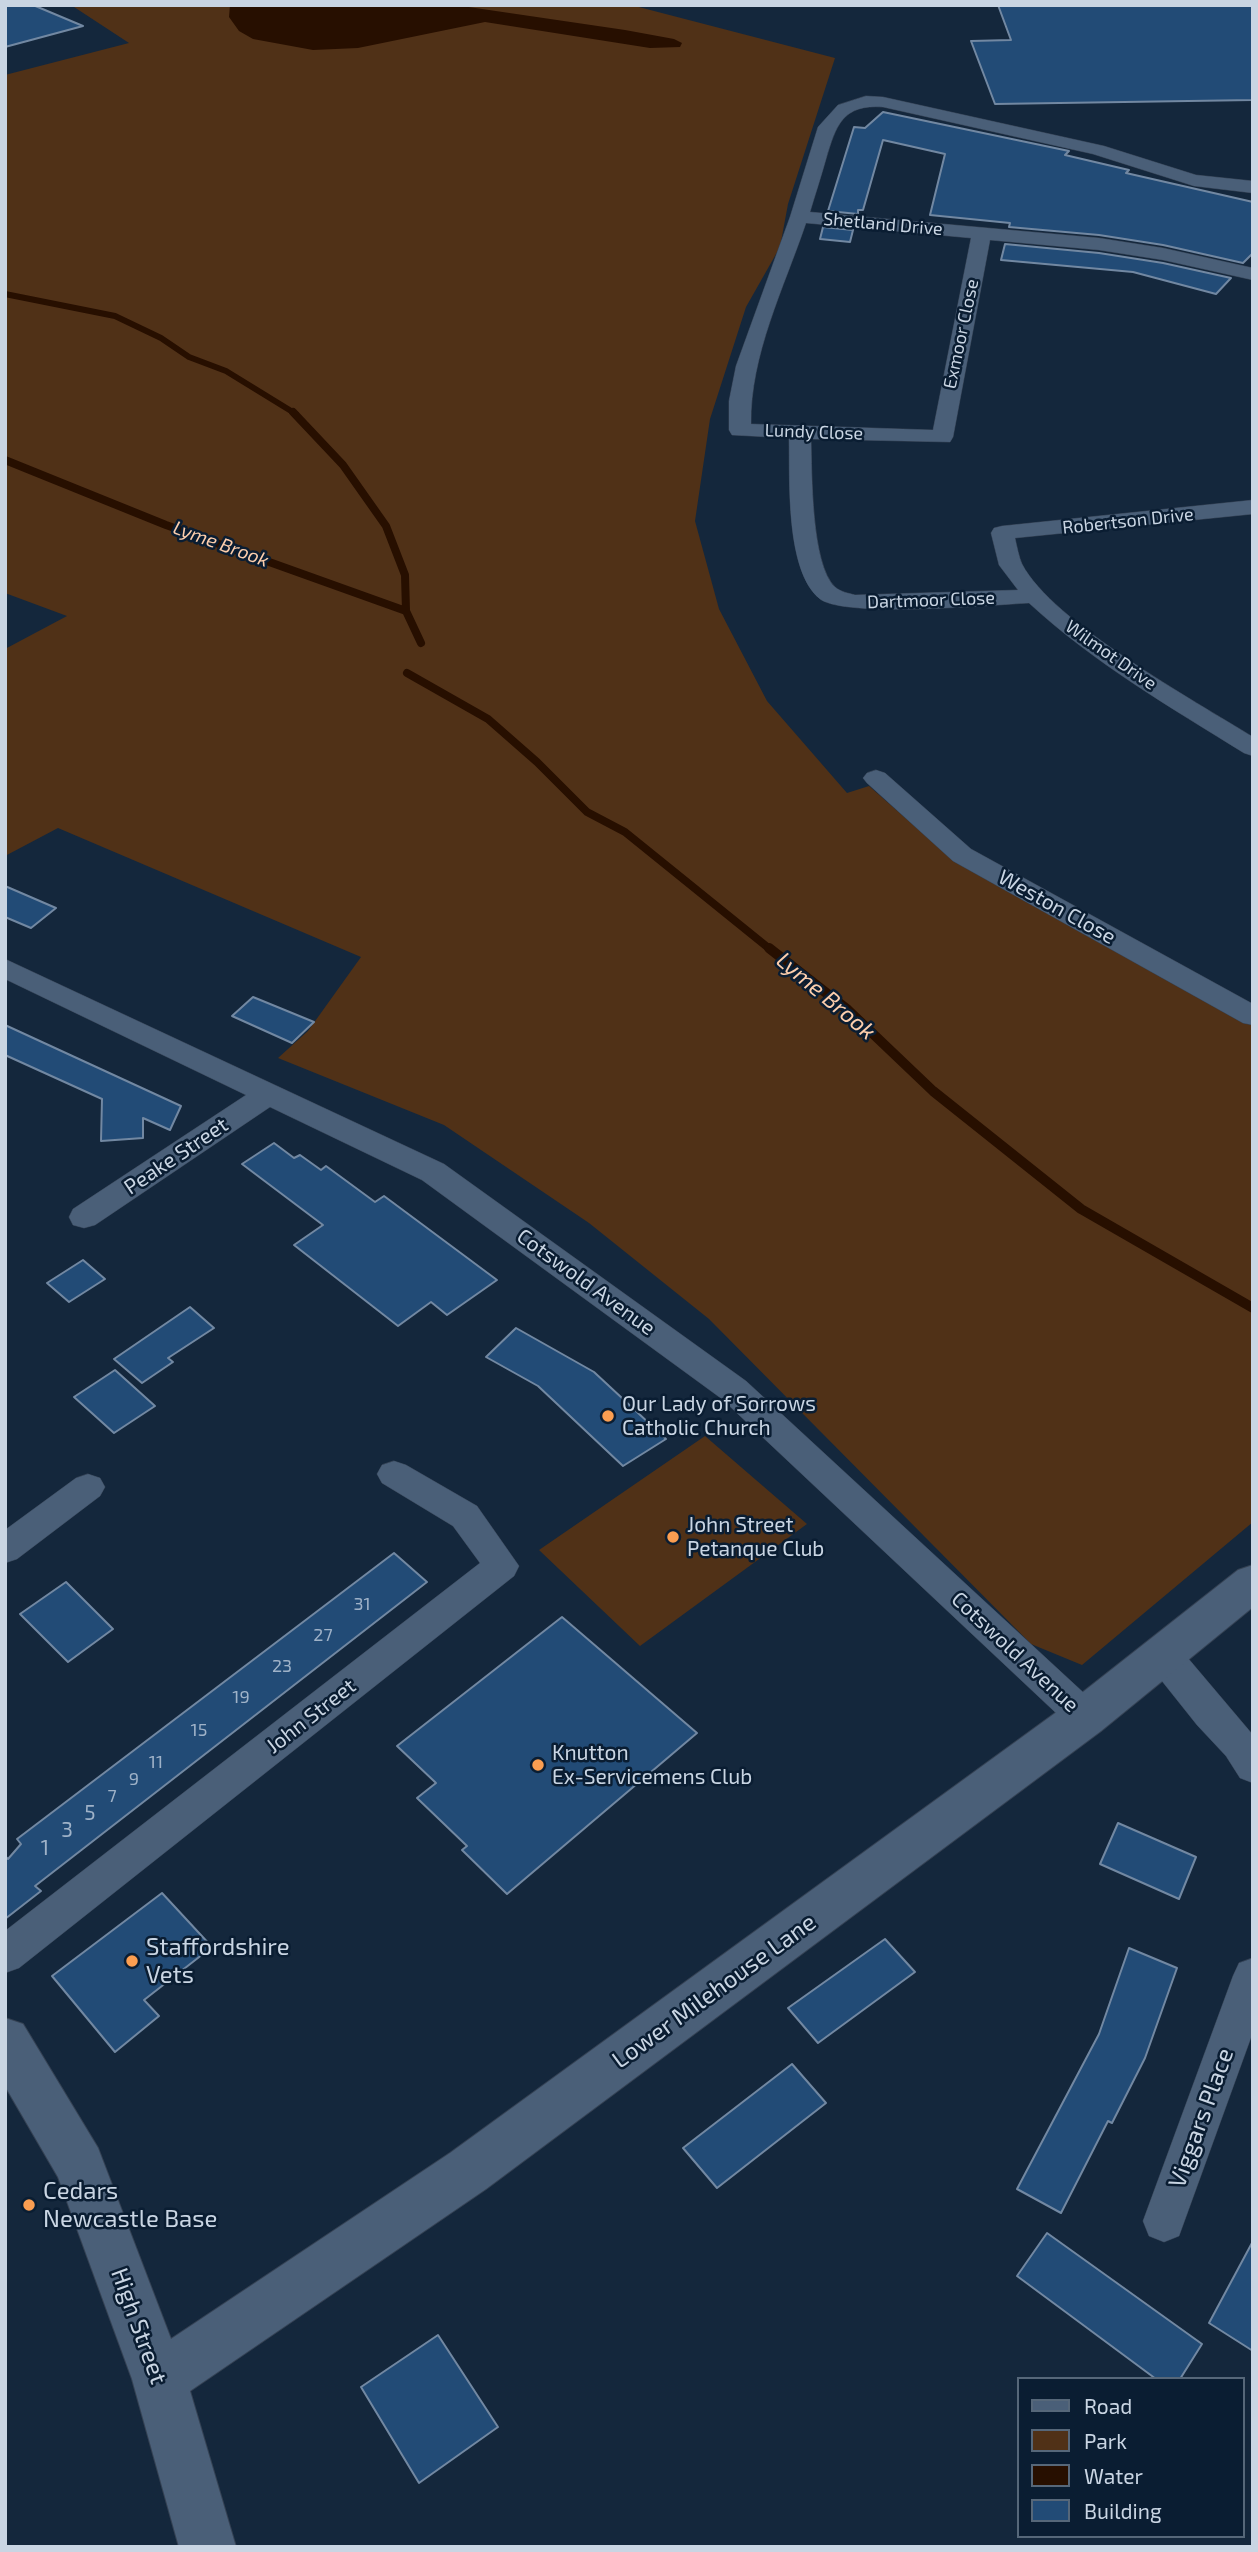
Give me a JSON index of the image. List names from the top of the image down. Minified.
{"streets":{"main road":["Lower Milehouse Lane","High Street"],"street":["Shetland Drive","Exmoor Close","Lundy Close","Robertson Drive","Dartmoor Close","Wilmot Drive","Weston Close","Peake Street","Cotswold Avenue","John Street","Viggars Place"]},"crossings":[["Shetland Drive","Exmoor Close"],["Shetland Drive","Lundy Close"],["Exmoor Close","Lundy Close"],["Lundy Close","Dartmoor Close"],["Robertson Drive","Wilmot Drive"],["Dartmoor Close","Wilmot Drive"],["Peake Street","Cotswold Avenue"],["Cotswold Avenue","Lower Milehouse Lane"],["Lower Milehouse Lane","High Street"]],"water":["Lyme Brook"],"places":["Our Lady of Sorrows Catholic Church","John Street Petanque Club","Knutton Ex-Servicemens Club","Staffordshire Vets","Cedars Newcastle Base"],"house_numbers":["31","27","23","19","15","11","9","7","5","3","1"],"legend":["Road","Park","Water","Building"]}
